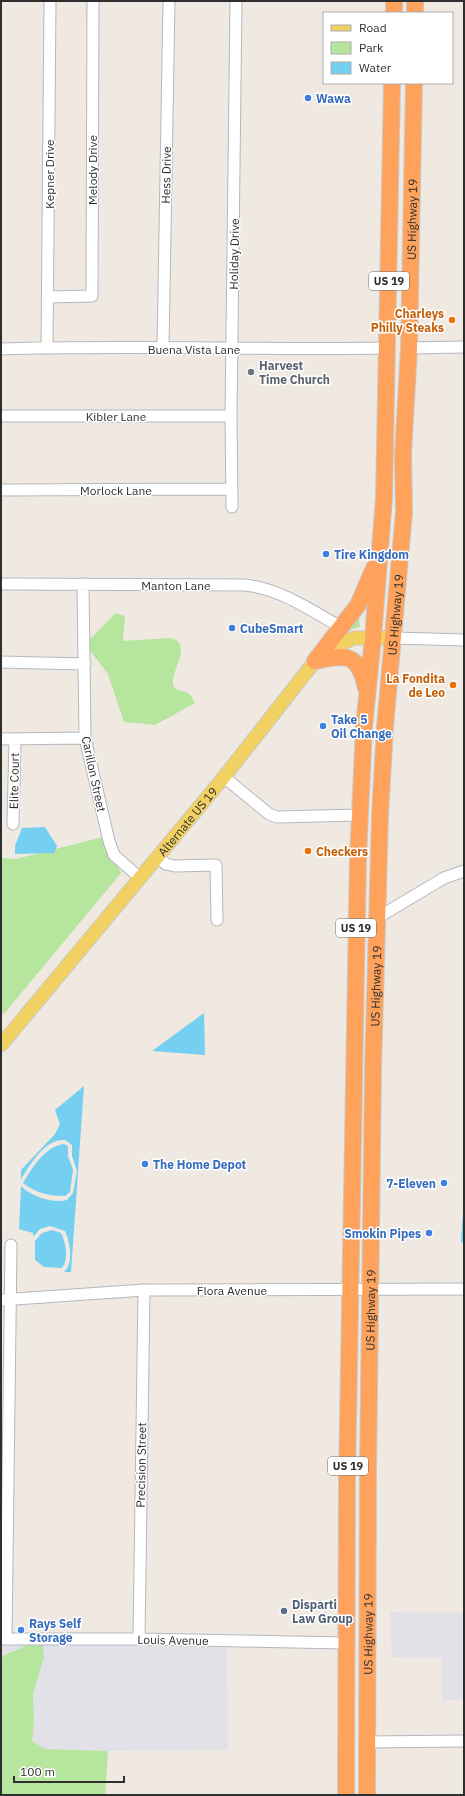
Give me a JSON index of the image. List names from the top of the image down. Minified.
{"streets":{"highway":["US Highway 19","US 19"],"main road":["Alternate US 19"],"street":["Melody Drive","Kepner Drive","Hess Drive","Holiday Drive","Buena Vista Lane","Kibler Lane","Morlock Lane","Manton Lane","Carillon Street","Elite Court","Flora Avenue","Precision Street","Louis Avenue"]},"crossings":[["Melody Drive","Kepner Drive"],["Kepner Drive","Buena Vista Lane"],["Hess Drive","Buena Vista Lane"],["US Highway 19","Buena Vista Lane"],["US Highway 19","Alternate US 19"],["US Highway 19","Flora Avenue"],["US Highway 19","Louis Avenue"],["Holiday Drive","Buena Vista Lane"],["Holiday Drive","Kibler Lane"],["Holiday Drive","Morlock Lane"],["Manton Lane","Carillon Street"],["Carillon Street","Alternate US 19"],["Flora Avenue","Precision Street"],["Precision Street","Louis Avenue"]],"places":["Wawa","Charleys Philly Steaks","Harvest Time Church","Tire Kingdom","CubeSmart","La Fondita de Leo","Take 5 Oil Change","Checkers","The Home Depot","7-Eleven","Smokin Pipes","Disparti Law Group","Rays Self Storage"],"legend":["Road","Park","Water"],"scale_bar":"100 m"}
